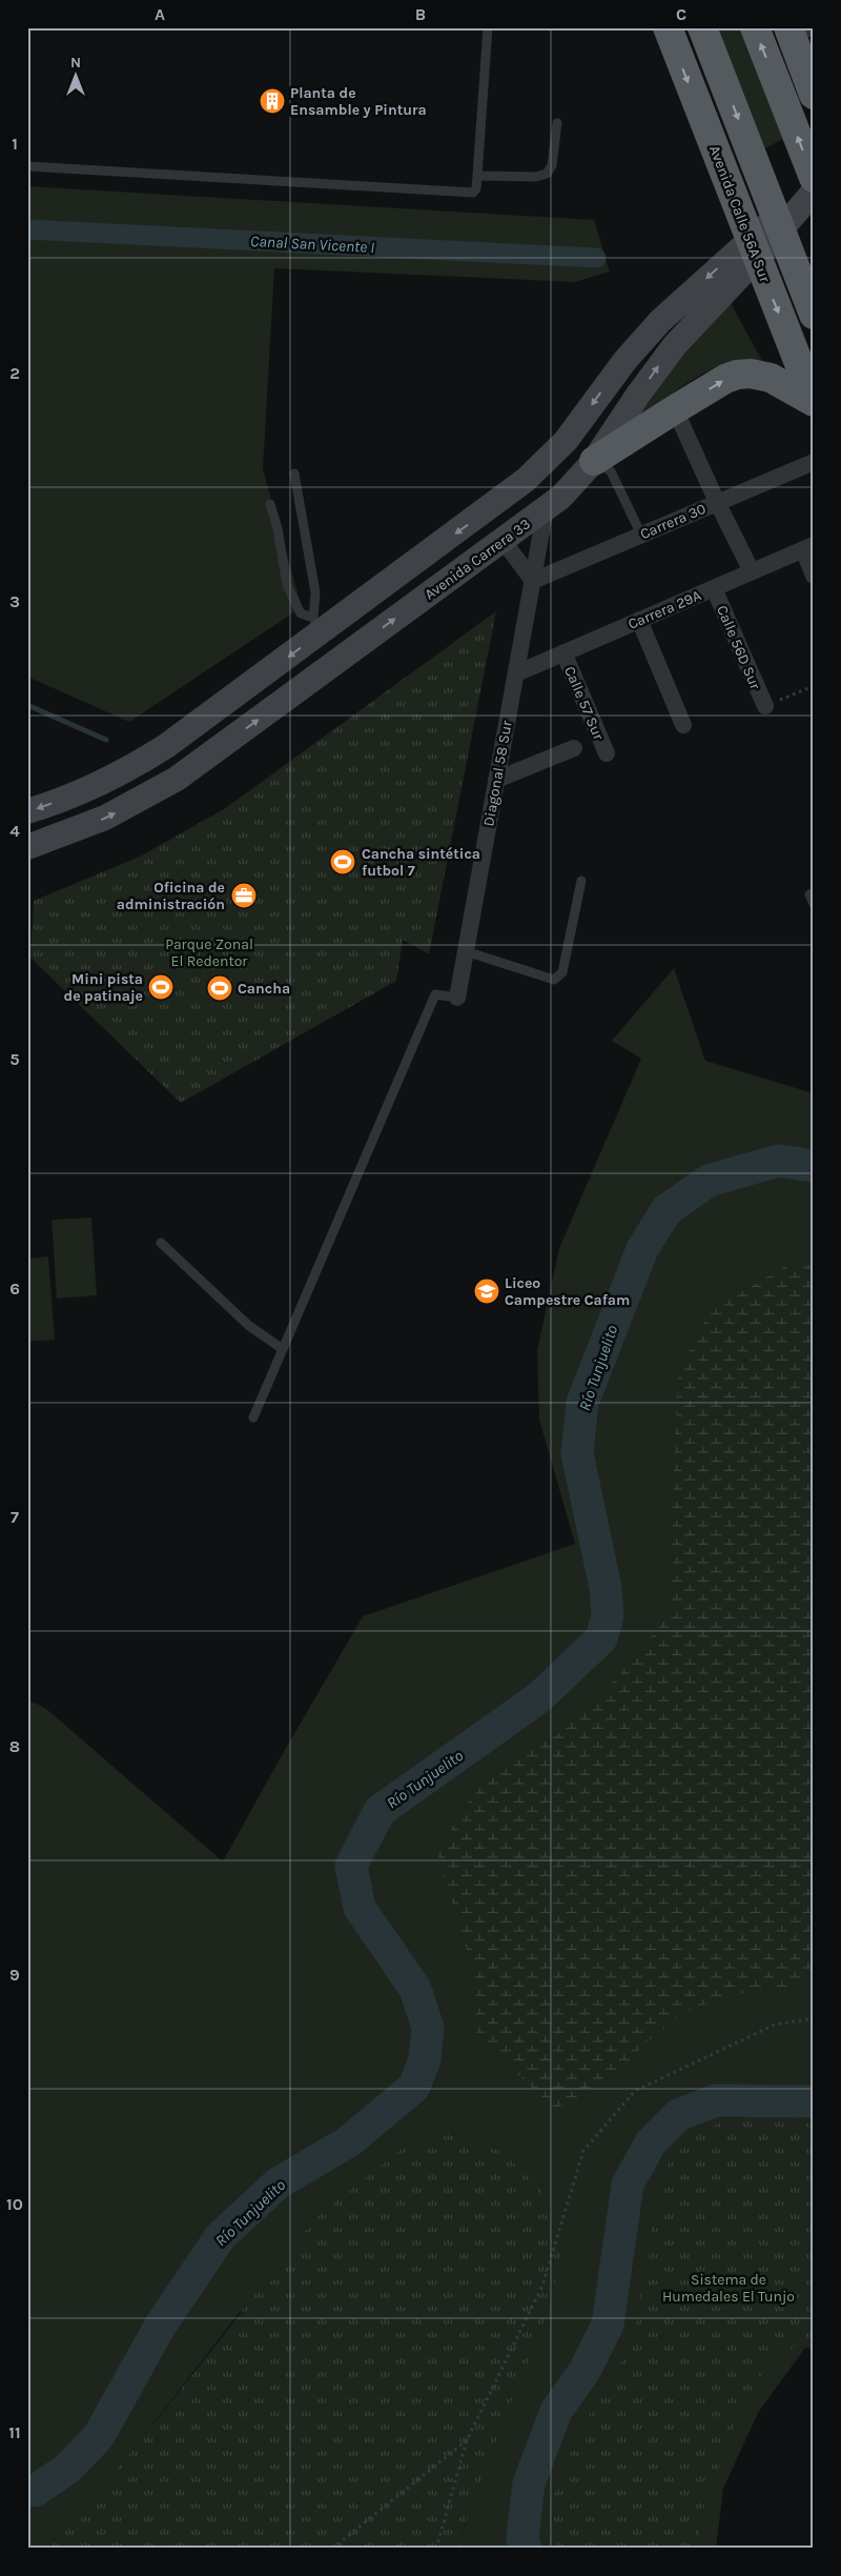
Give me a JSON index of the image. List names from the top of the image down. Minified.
{"streets":{"highway":["Avenida Calle 56A Sur"],"main road":["Avenida Carrera 33"],"street":["Carrera 30","Carrera 29A","Calle 56D Sur","Calle 57 Sur","Diagonal 58 Sur"]},"crossings":[["Avenida Calle 56A Sur","Avenida Carrera 33"],["Carrera 30","Diagonal 58 Sur"],["Avenida Carrera 33","Diagonal 58 Sur"],["Carrera 29A","Calle 56D Sur"],["Carrera 29A","Calle 57 Sur"],["Carrera 29A","Diagonal 58 Sur"]],"water":["Canal San Vicente I","Río Tunjuelito"],"parks":["Parque Zonal El Redentor","Sistema de Humedales El Tunjo"],"places":{"building":["Planta de Ensamble y Pintura"],"sports":["Cancha sintética futbol 7","Mini pista de patinaje","Cancha"],"office":["Oficina de administración"],"school or university":["Liceo Campestre Cafam"]},"north":"top","grid":{"columns":["A","B","C"],"rows":["1","2","3","4","5","6","7","8","9","10","11"]}}
